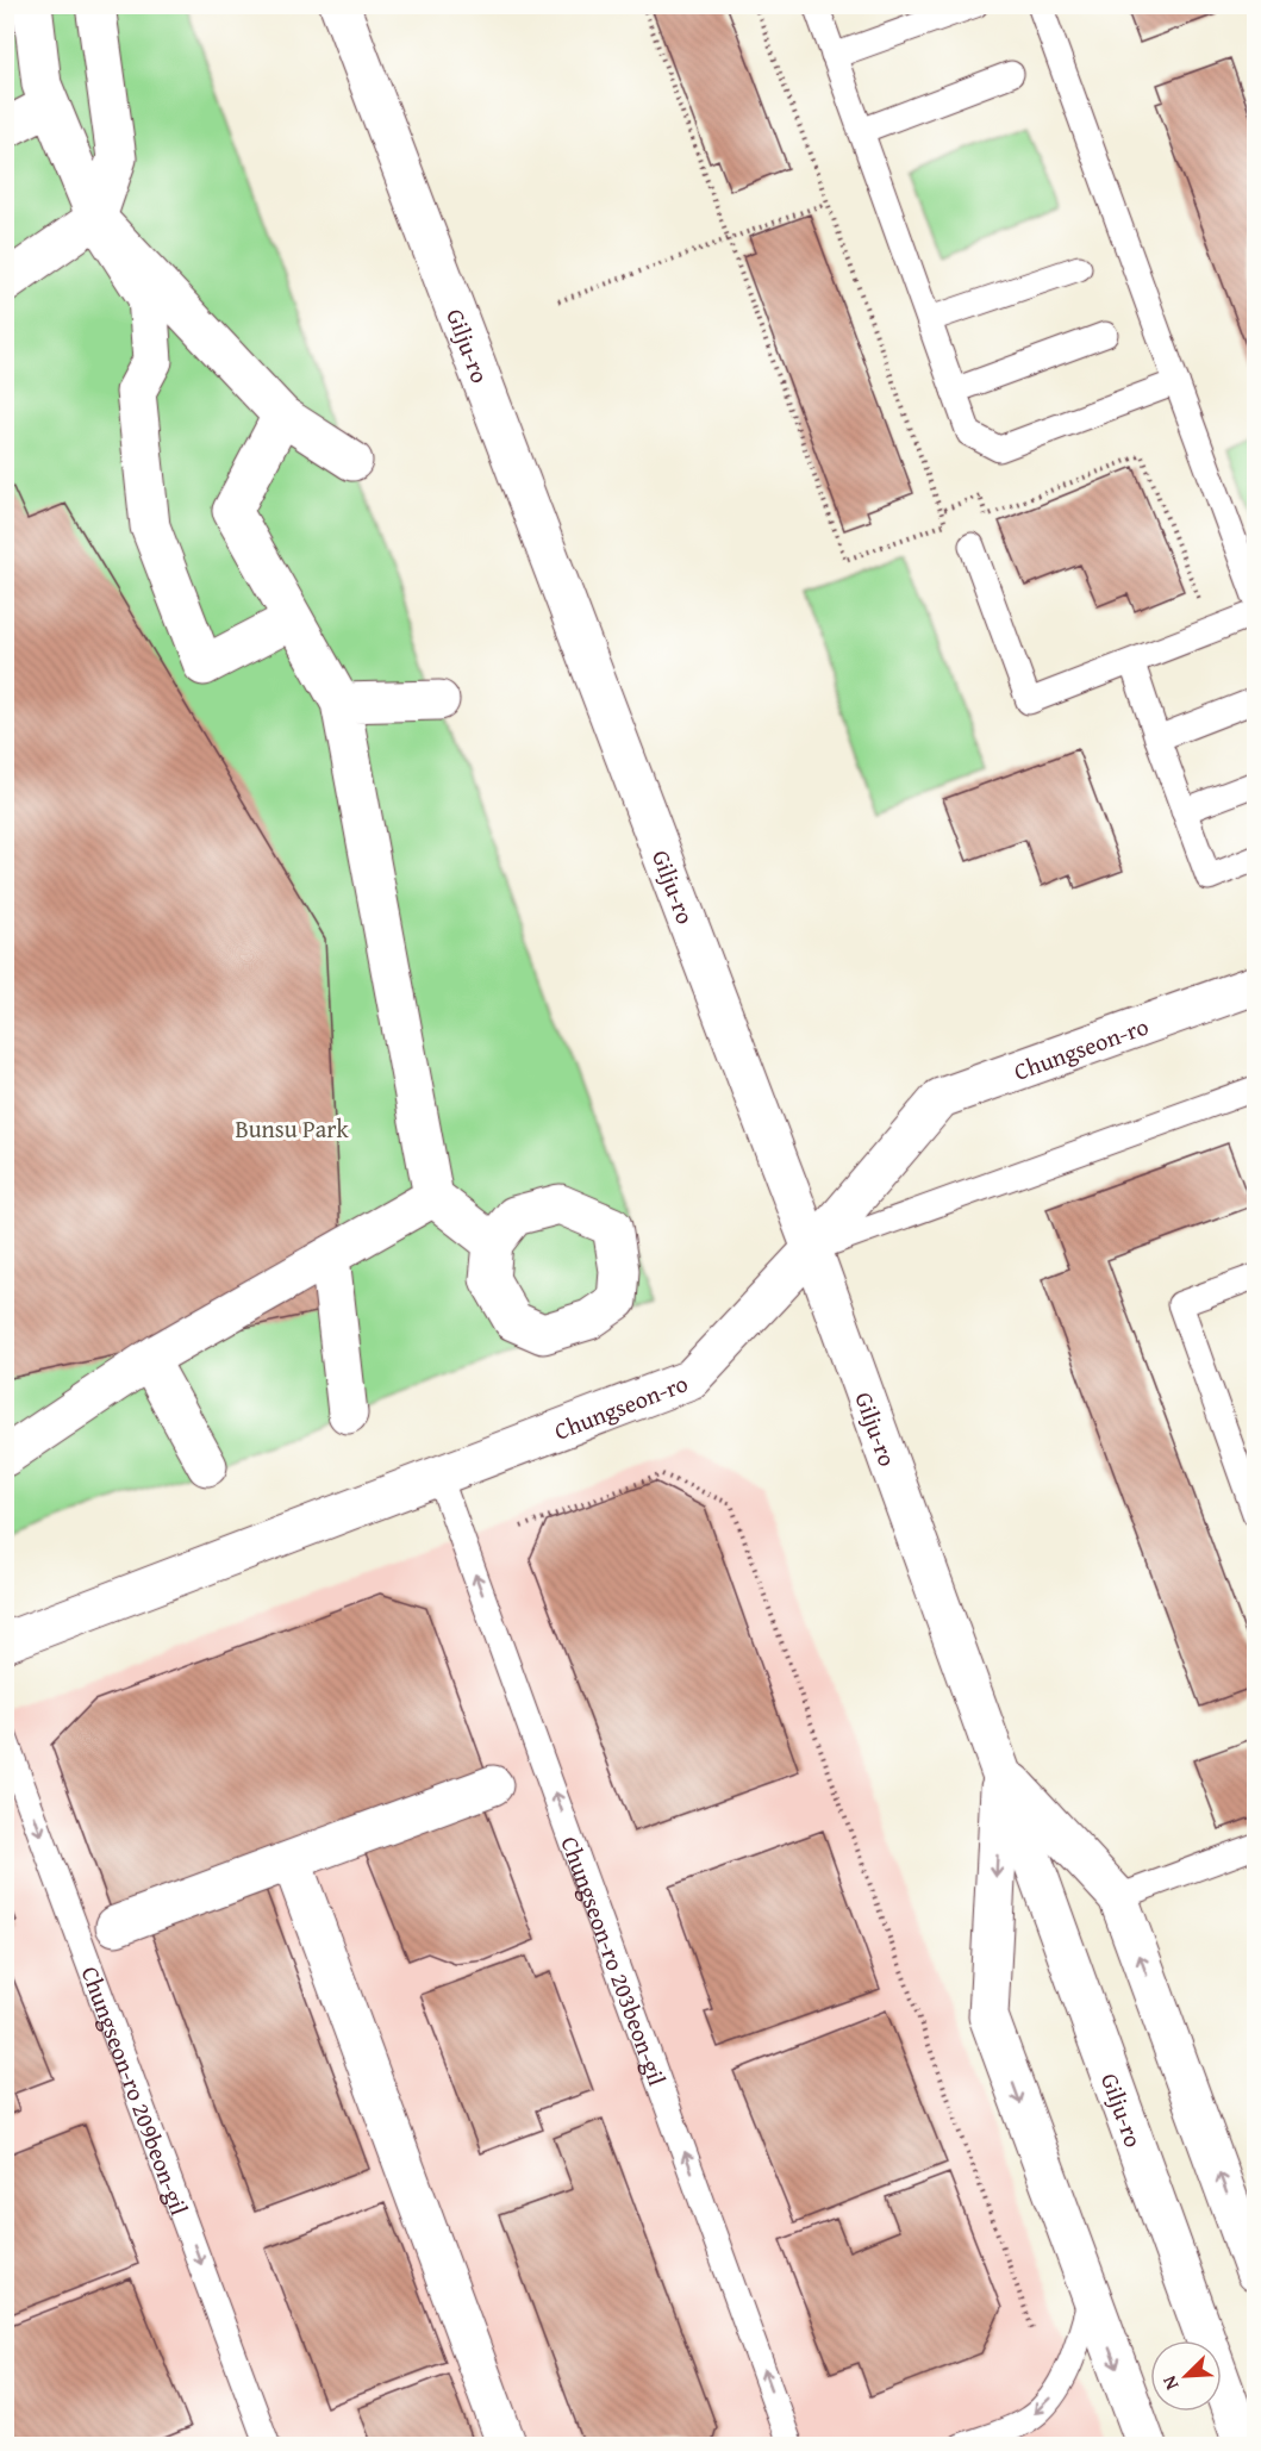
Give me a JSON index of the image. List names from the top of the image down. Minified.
{"streets":{"street":["Gilju-ro","Chungseon-ro"],"lane":["Chungseon-ro 203beon-gil","Chungseon-ro 209beon-gil"]},"crossings":[["Gilju-ro","Chungseon-ro"],["Chungseon-ro","Chungseon-ro 203beon-gil"]],"one_way":["Chungseon-ro 203beon-gil","Chungseon-ro 209beon-gil"],"parks":["Bunsu Park"],"north":"bottom left"}
